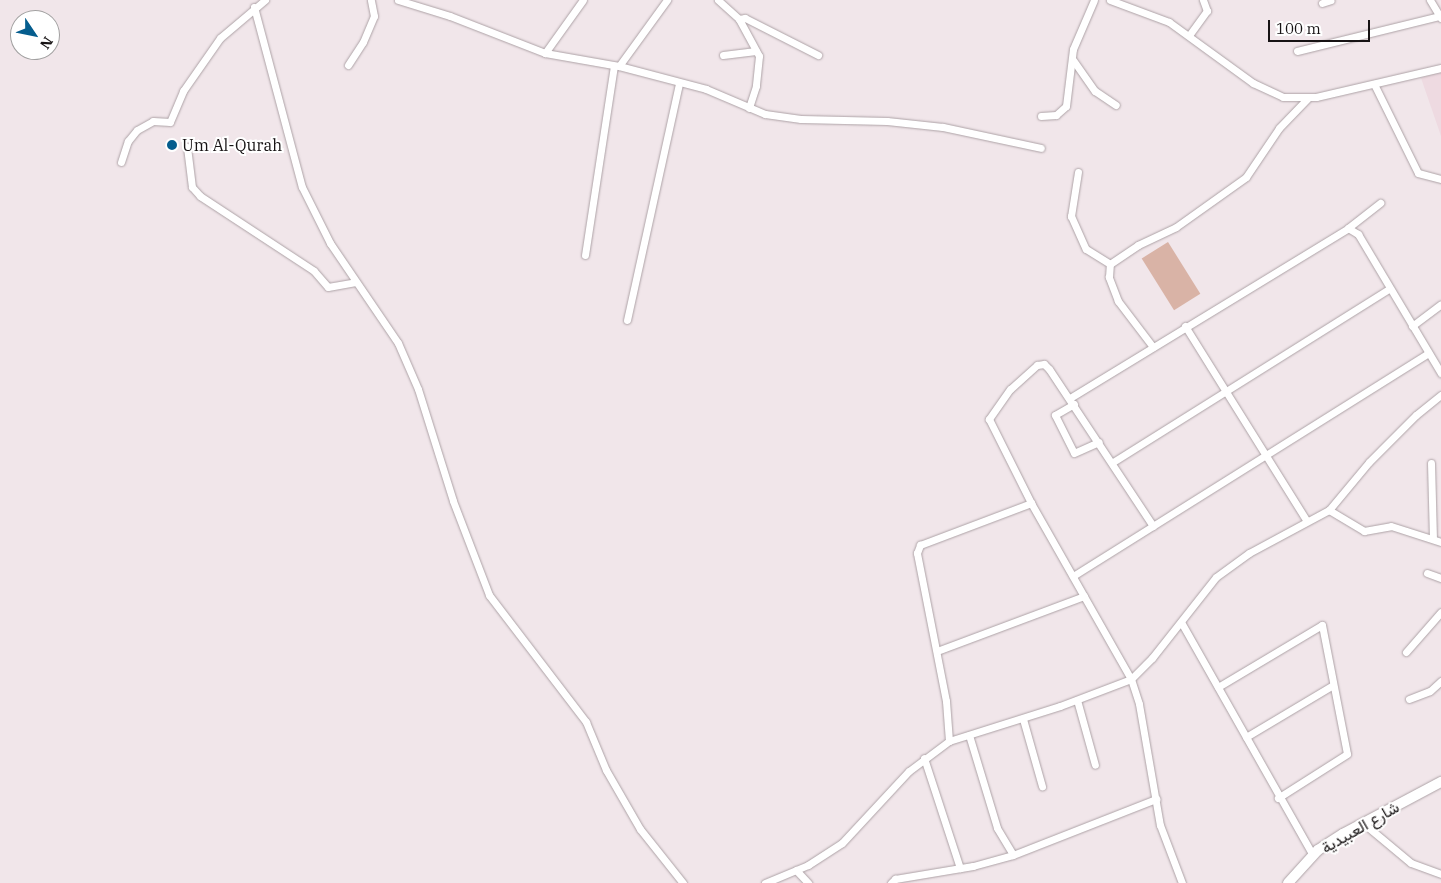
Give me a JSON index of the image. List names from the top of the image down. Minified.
{"streets":{"main road":["شارع العبيدية"]},"places":["Um Al-Qurah"],"scale_bar":"100 m","north":"bottom right"}
